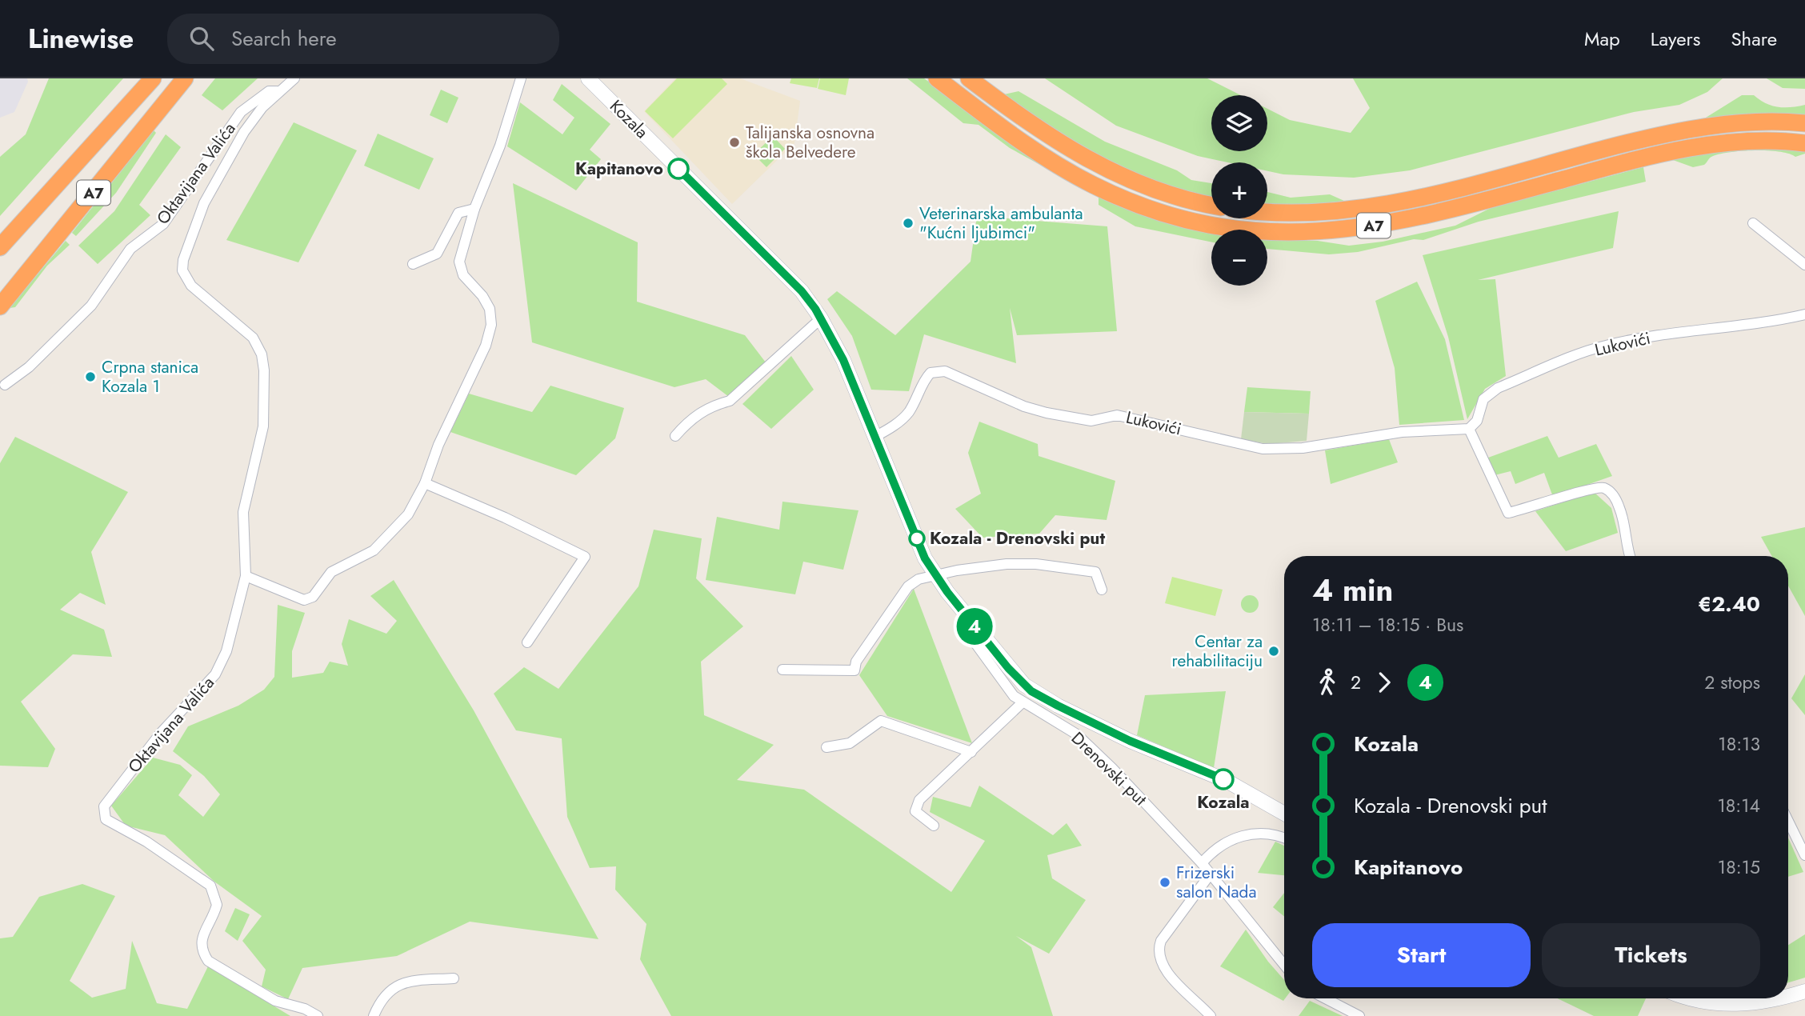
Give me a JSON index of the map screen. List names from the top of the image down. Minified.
{"streets":{"highway":["A7"],"main road":["Kozala"],"street":["Oktavijana Valića","Lukovići","Drenovski put"]},"crossings":[["Kozala","Lukovići"],["Kozala","Drenovski put"]],"places":["Talijanska osnovna škola Belvedere","Kapitanovo","Veterinarska ambulanta \"Kućni ljubimci\"","Crpna stanica Kozala 1","Kozala - Drenovski put","Centar za rehabilitaciju","Kozala","Frizerski salon Nada"],"lines":["bus line 4"],"page":{"header":"Linewise","search":"Search here","nav":["Map","Layers","Share"],"on_map":"4","map_buttons":["+","−"],"heading":["4 min","18:11 – 18:15 · Bus","€2.40"],"legs":["2","4","2 stops"],"list":[{"name":"Kozala","value":"18:13"},{"name":"Kozala - Drenovski put","value":"18:14"},{"name":"Kapitanovo","value":"18:15"}],"buttons":["Start","Tickets"]}}
